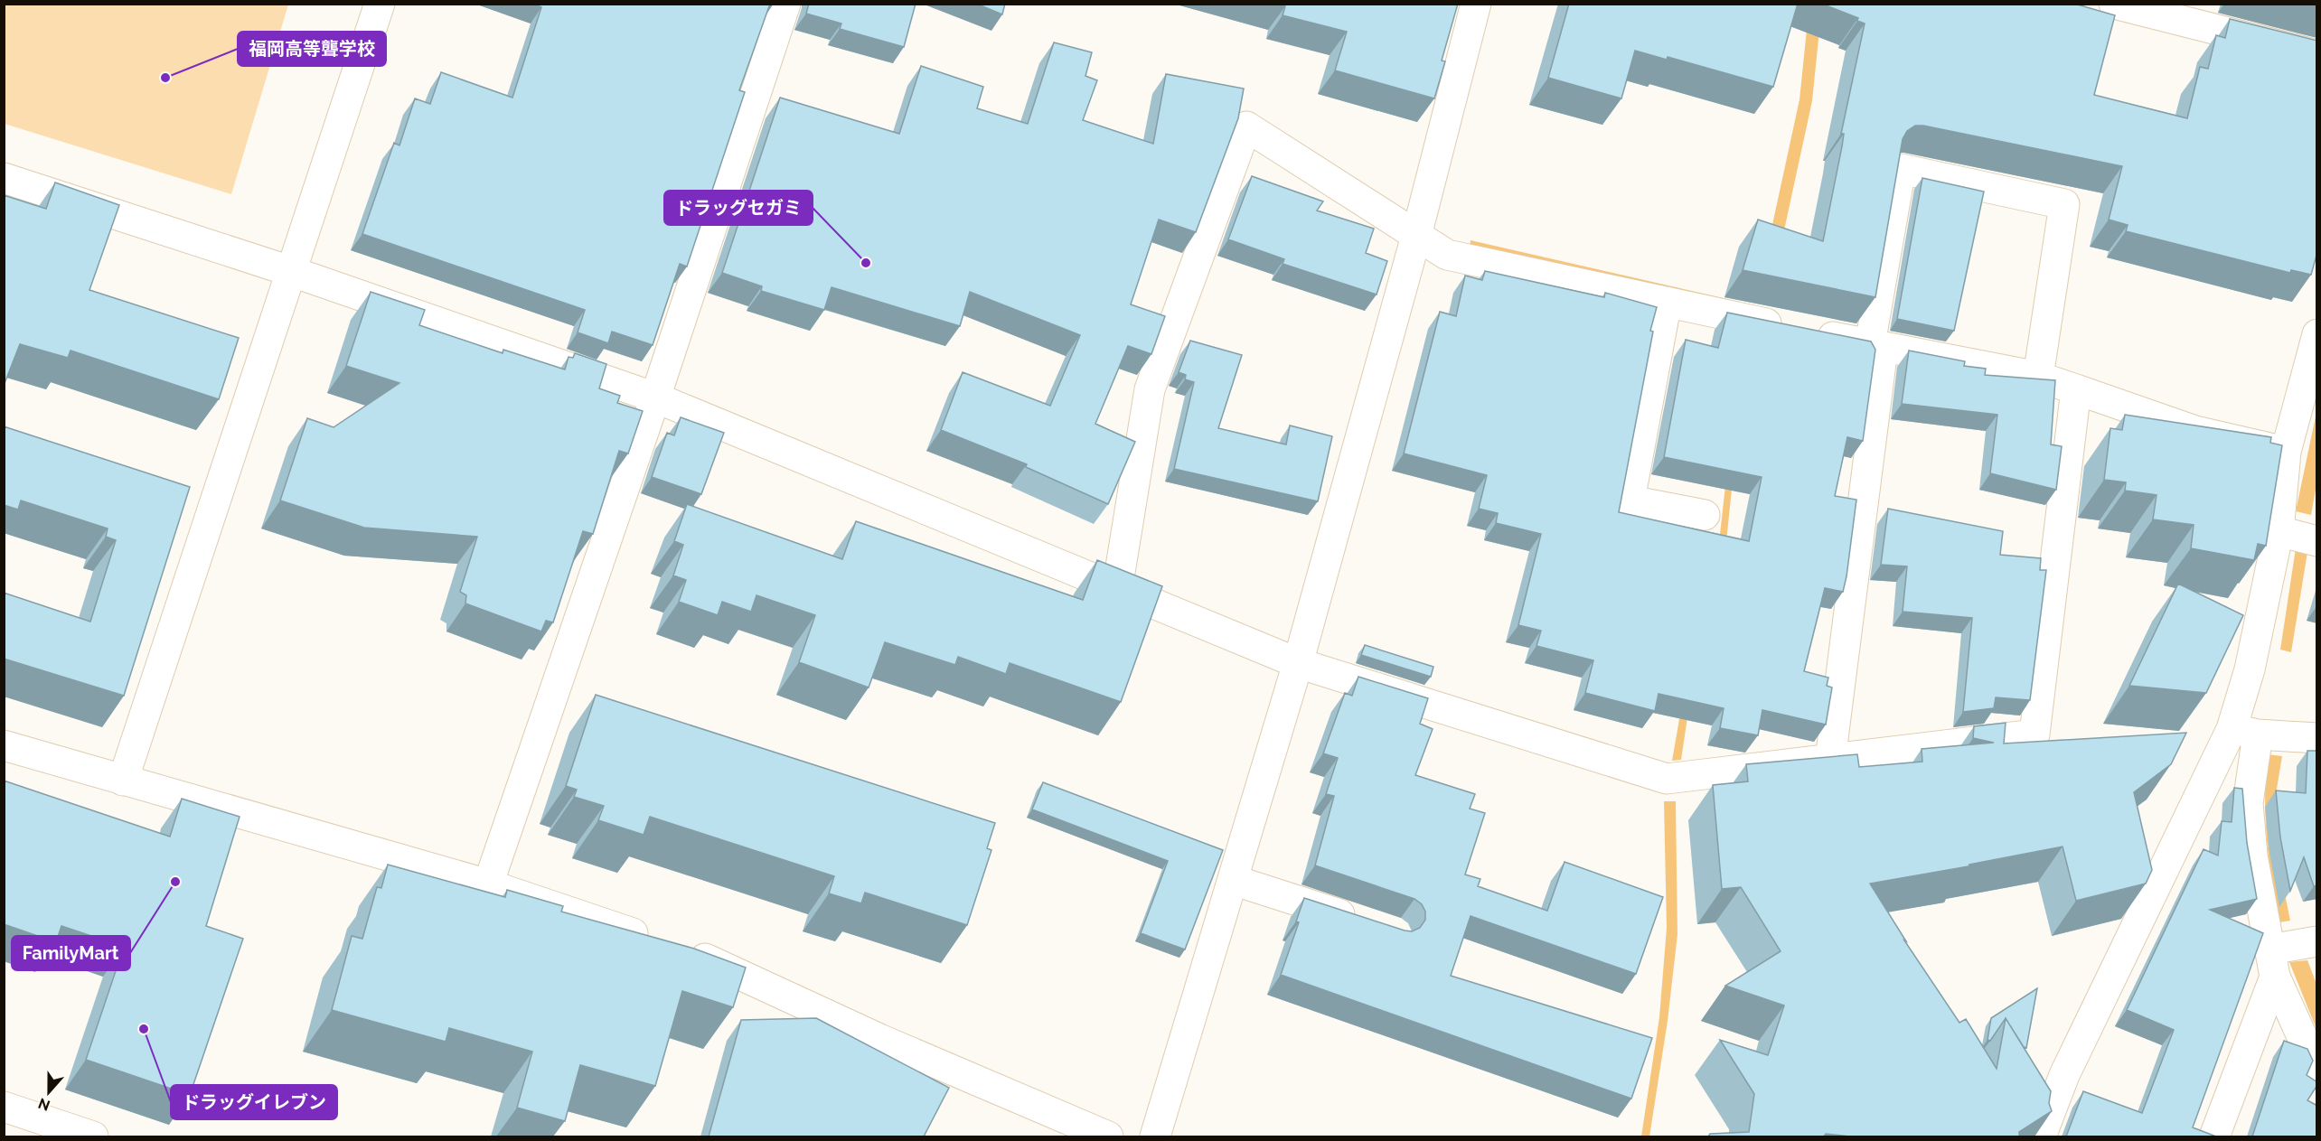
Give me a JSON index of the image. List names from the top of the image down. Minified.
{"places":["福岡高等聾学校","ドラッグセガミ","FamilyMart","ドラッグイレブン"],"north":"bottom"}
